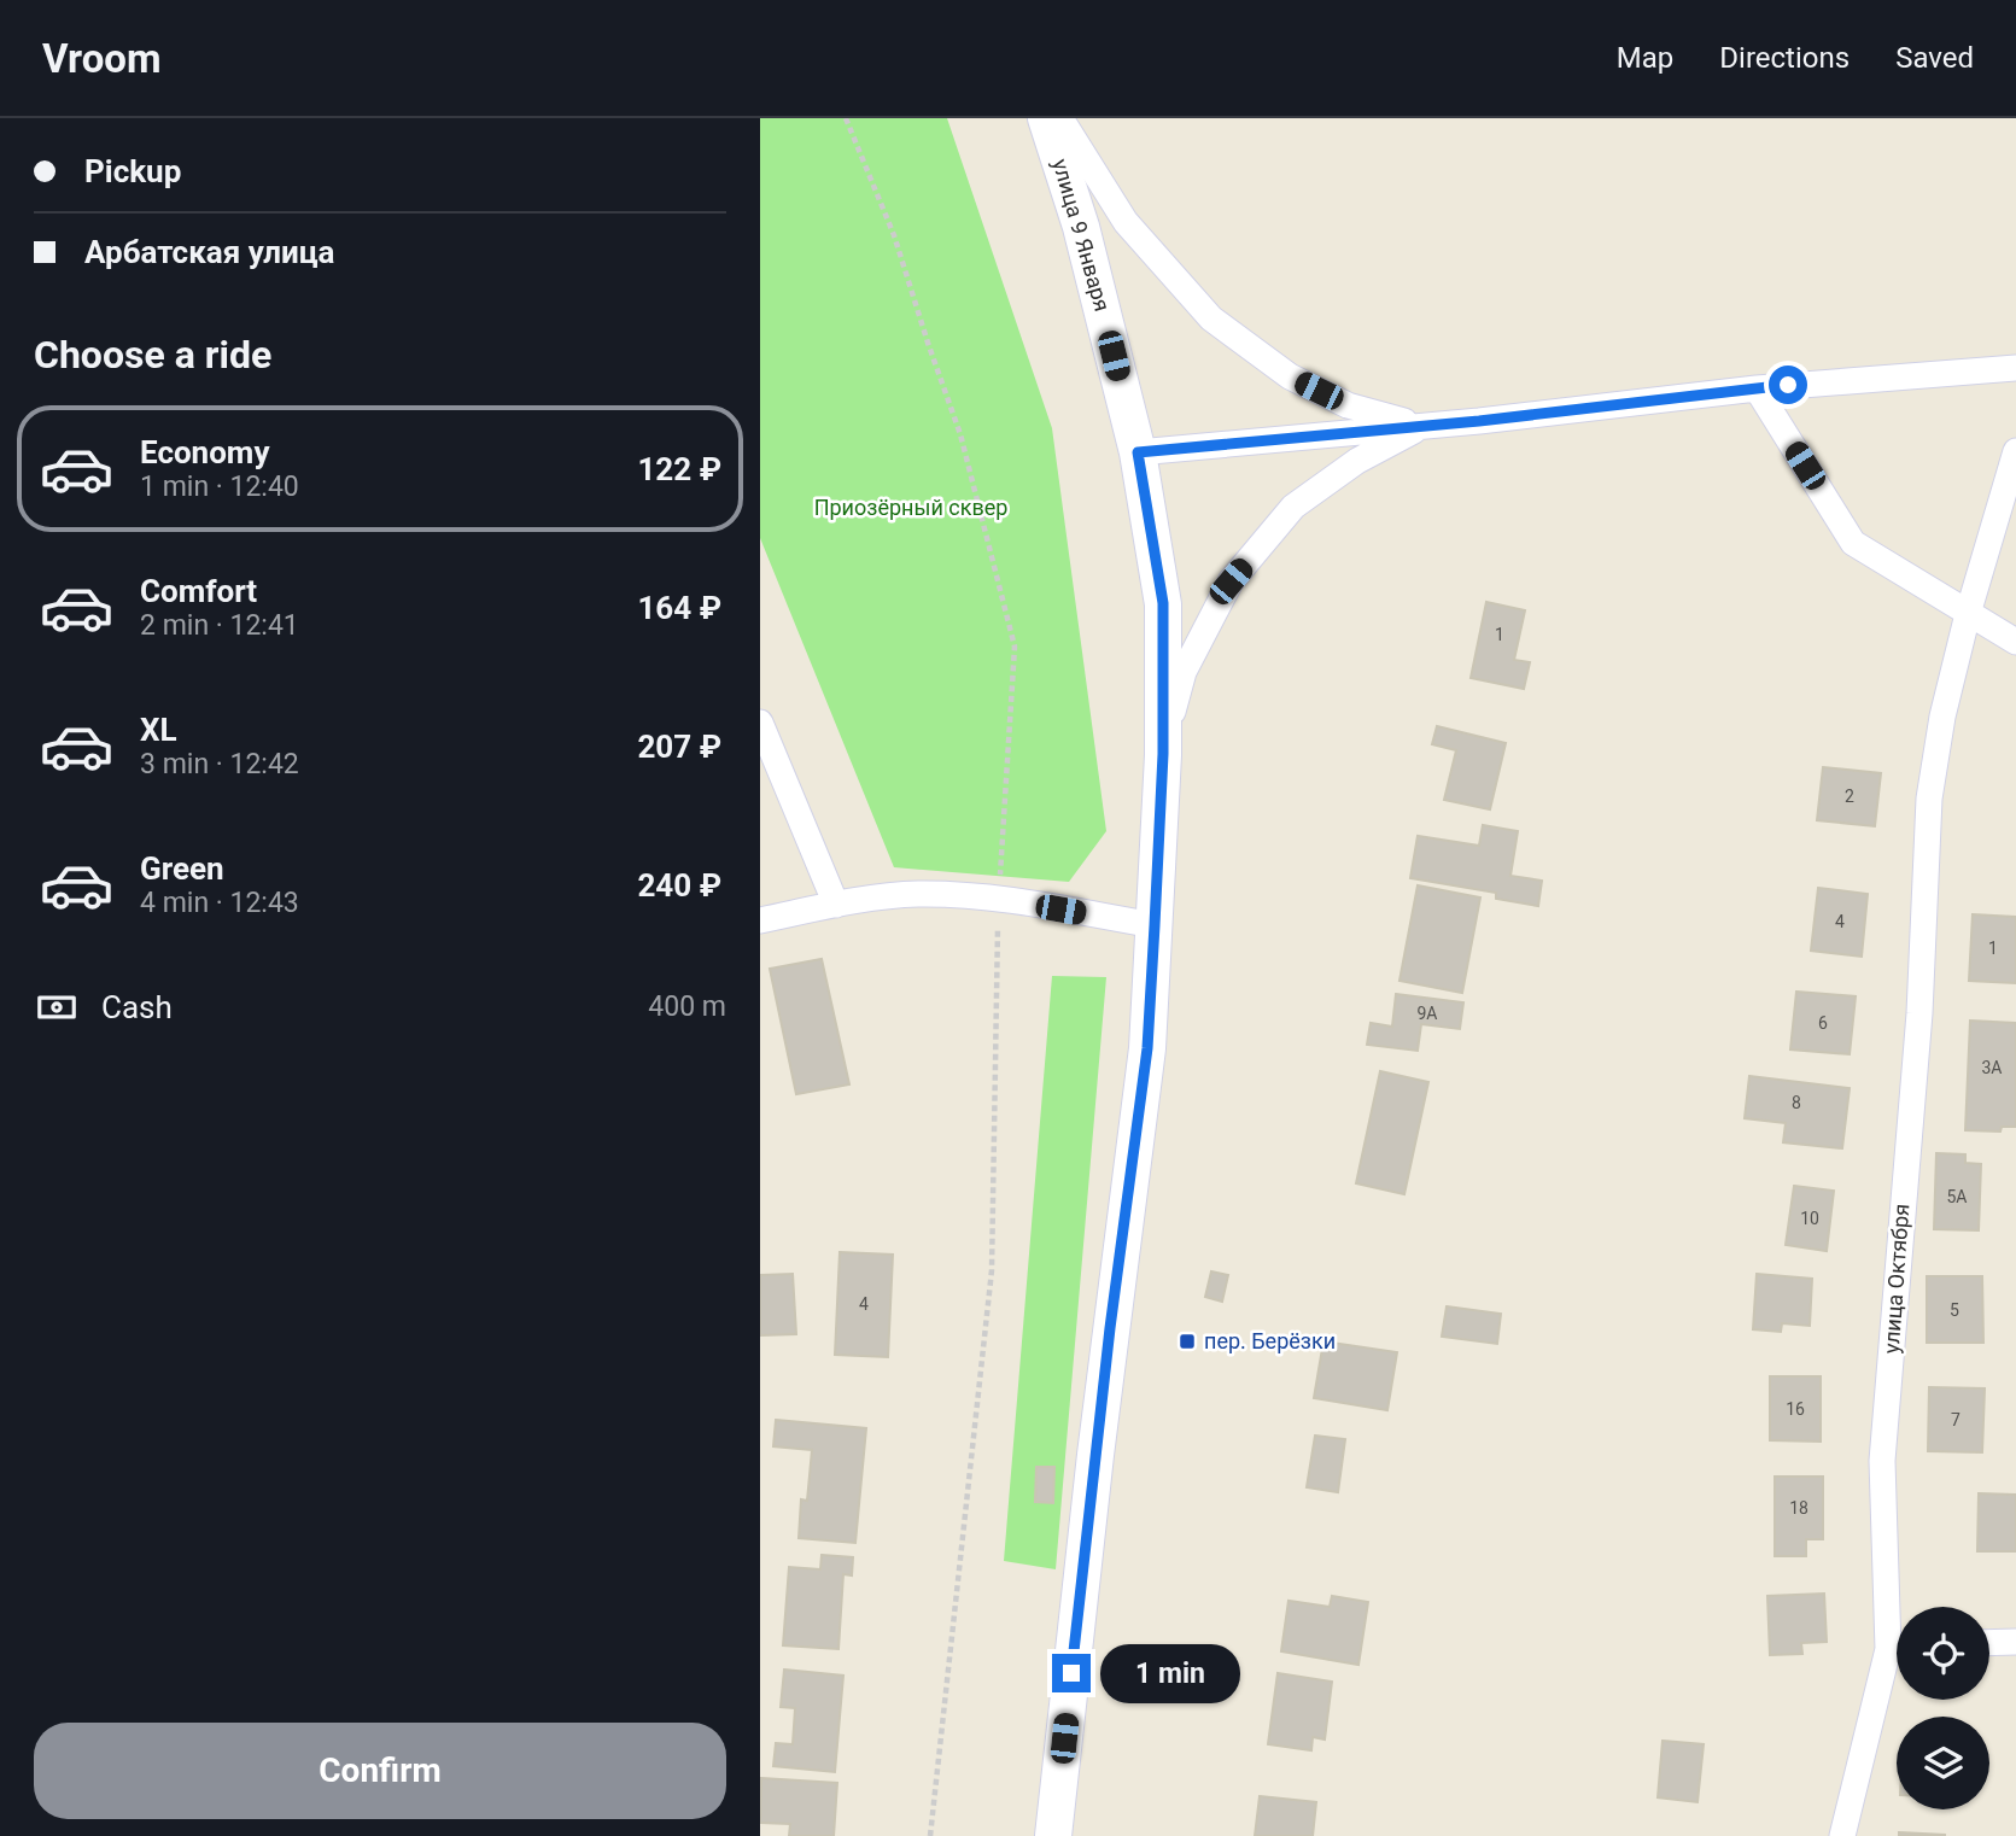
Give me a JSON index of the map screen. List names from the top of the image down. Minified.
{"streets":{"main road":["улица 9 Января"],"street":["улица Октября"]},"parks":["Приозёрный сквер"],"places":{"transit":["пер. Берёзки"]},"house_numbers":["1","2","4","1","9А","6","3А","8","5А","10","4","5","16","7","18"],"page":{"header":"Vroom","nav":["Map","Directions","Saved"],"banner":["Pickup","Арбатская улица"],"heading":"Choose a ride","list":[{"name":"Economy","note":"1 min · 12:40","value":"122 ₽"},{"name":"Comfort","note":"2 min · 12:41","value":"164 ₽"},{"name":"XL","note":"3 min · 12:42","value":"207 ₽"},{"name":"Green","note":"4 min · 12:43","value":"240 ₽"}],"pay":["Cash","400 m"],"bubble":"1 min","buttons":"Confirm"}}
